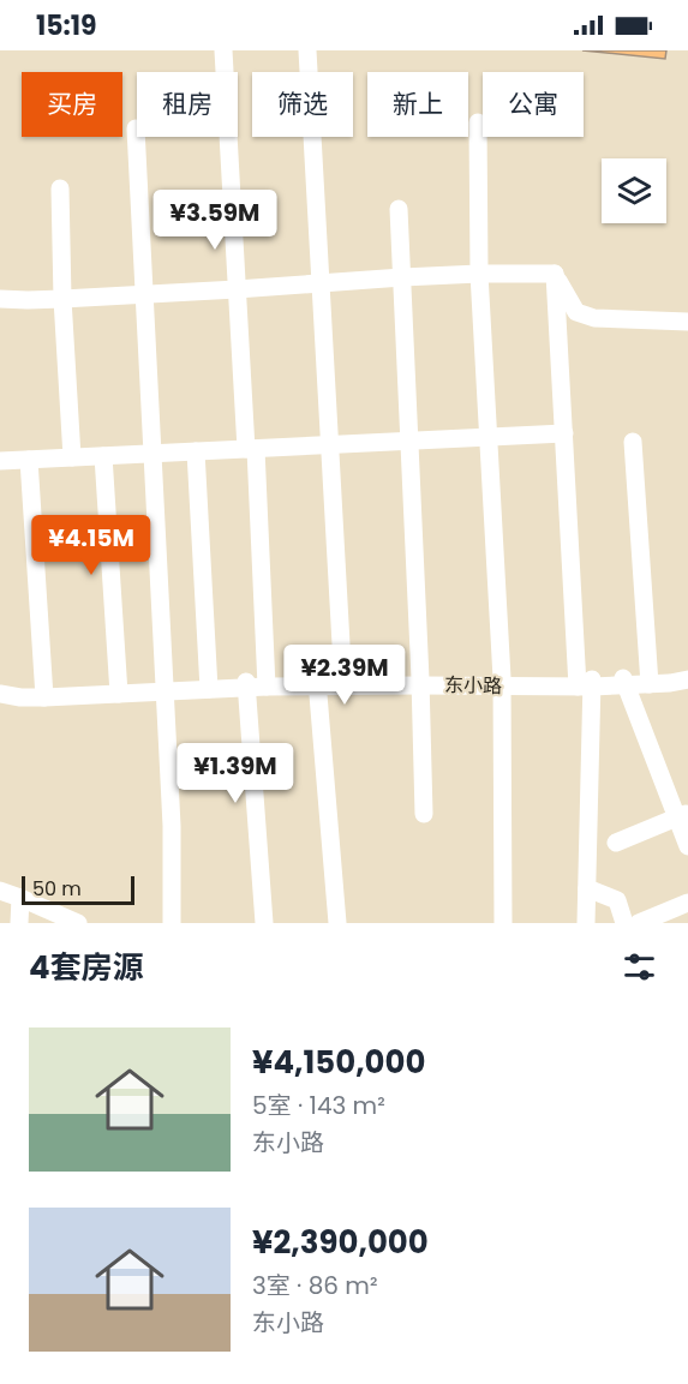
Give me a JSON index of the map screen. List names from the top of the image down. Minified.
{"streets":{"street":["东小路"]},"scale_bar":"50 m","page":{"status":"15:19","chip":["买房","租房","筛选","新上","公寓"],"price":["¥3.59M","¥4.15M","¥2.39M","¥1.39M"],"scale":"50 m","heading":"4套房源","list":[{"name":"¥4,150,000","note":"5室 · 143 m² · 东小路"},{"name":"¥2,390,000","note":"3室 · 86 m² · 东小路"}]}}
